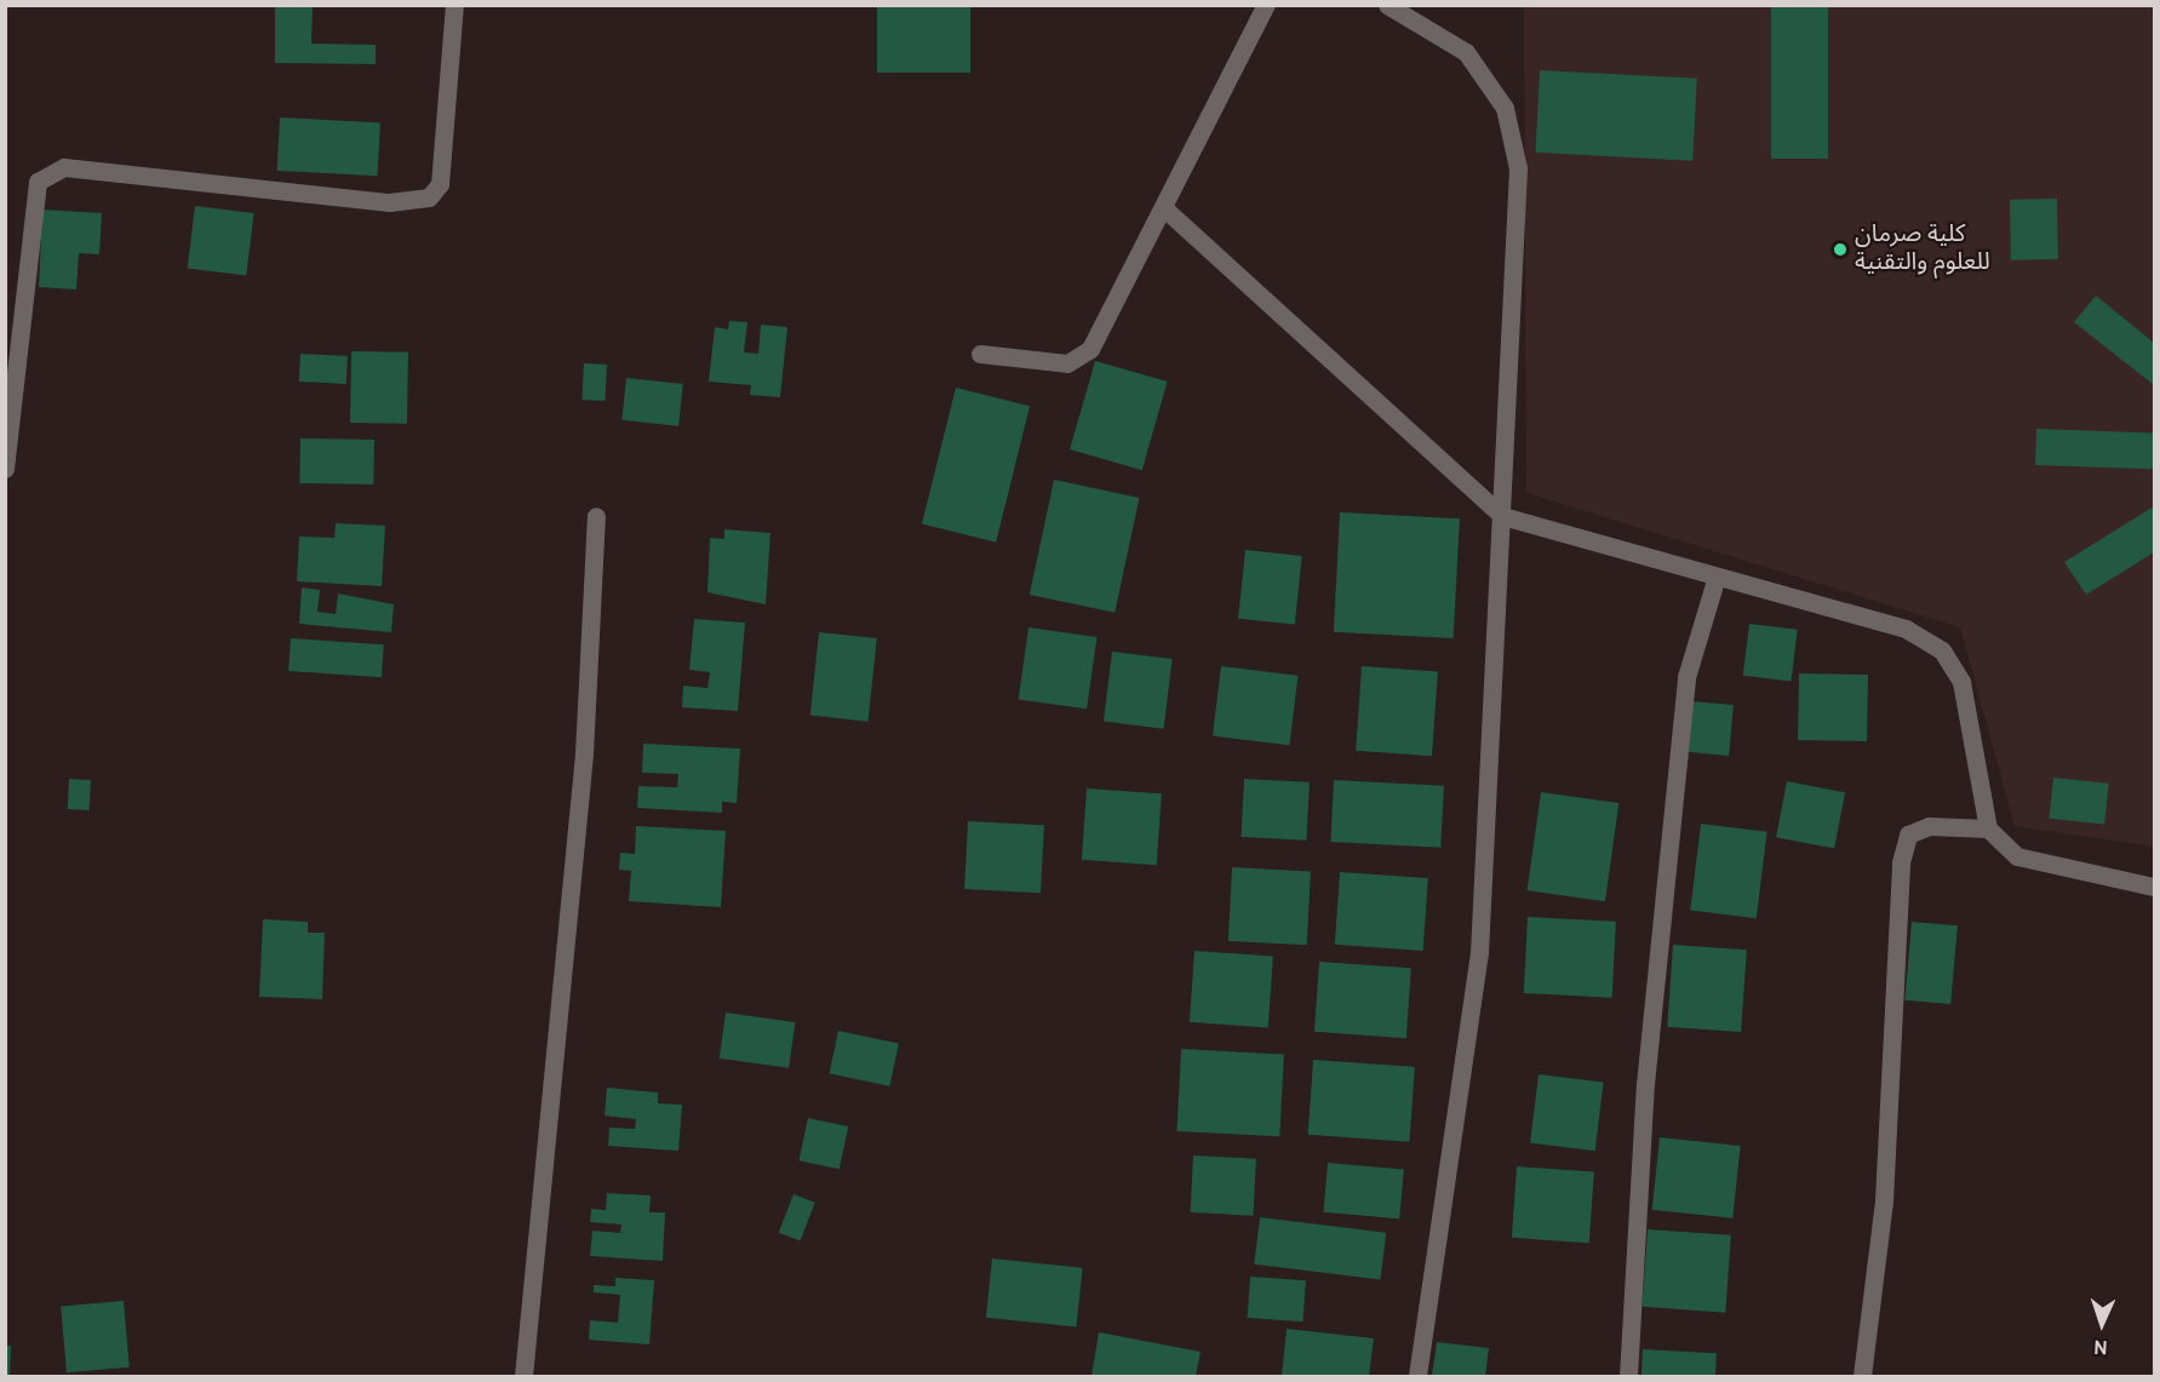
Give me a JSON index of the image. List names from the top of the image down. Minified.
{"places":["كلية صرمان للعلوم والتقنية"],"north":"bottom"}
